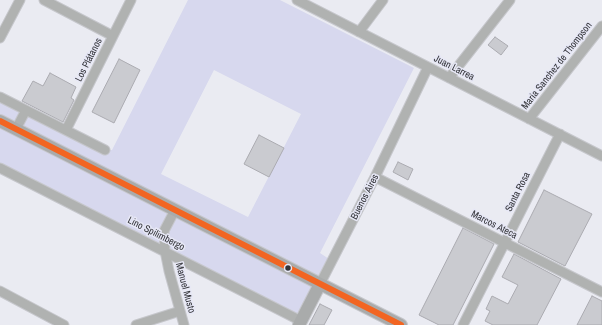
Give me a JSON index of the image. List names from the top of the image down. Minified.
{"streets":{"main road":["Buenos Aires"],"street":["Los Plátanos","Maria Sanchez de Thompson","Juan Larrea","Santa Rosa","Marcos Ateca","Lino Spilimbergo","Manuel Musto"]},"crossings":[["Maria Sanchez de Thompson","Juan Larrea"],["Juan Larrea","Santa Rosa"],["Juan Larrea","Buenos Aires"],["Santa Rosa","Marcos Ateca"],["Buenos Aires","Marcos Ateca"],["Buenos Aires","Lino Spilimbergo"],["Lino Spilimbergo","Manuel Musto"]]}
